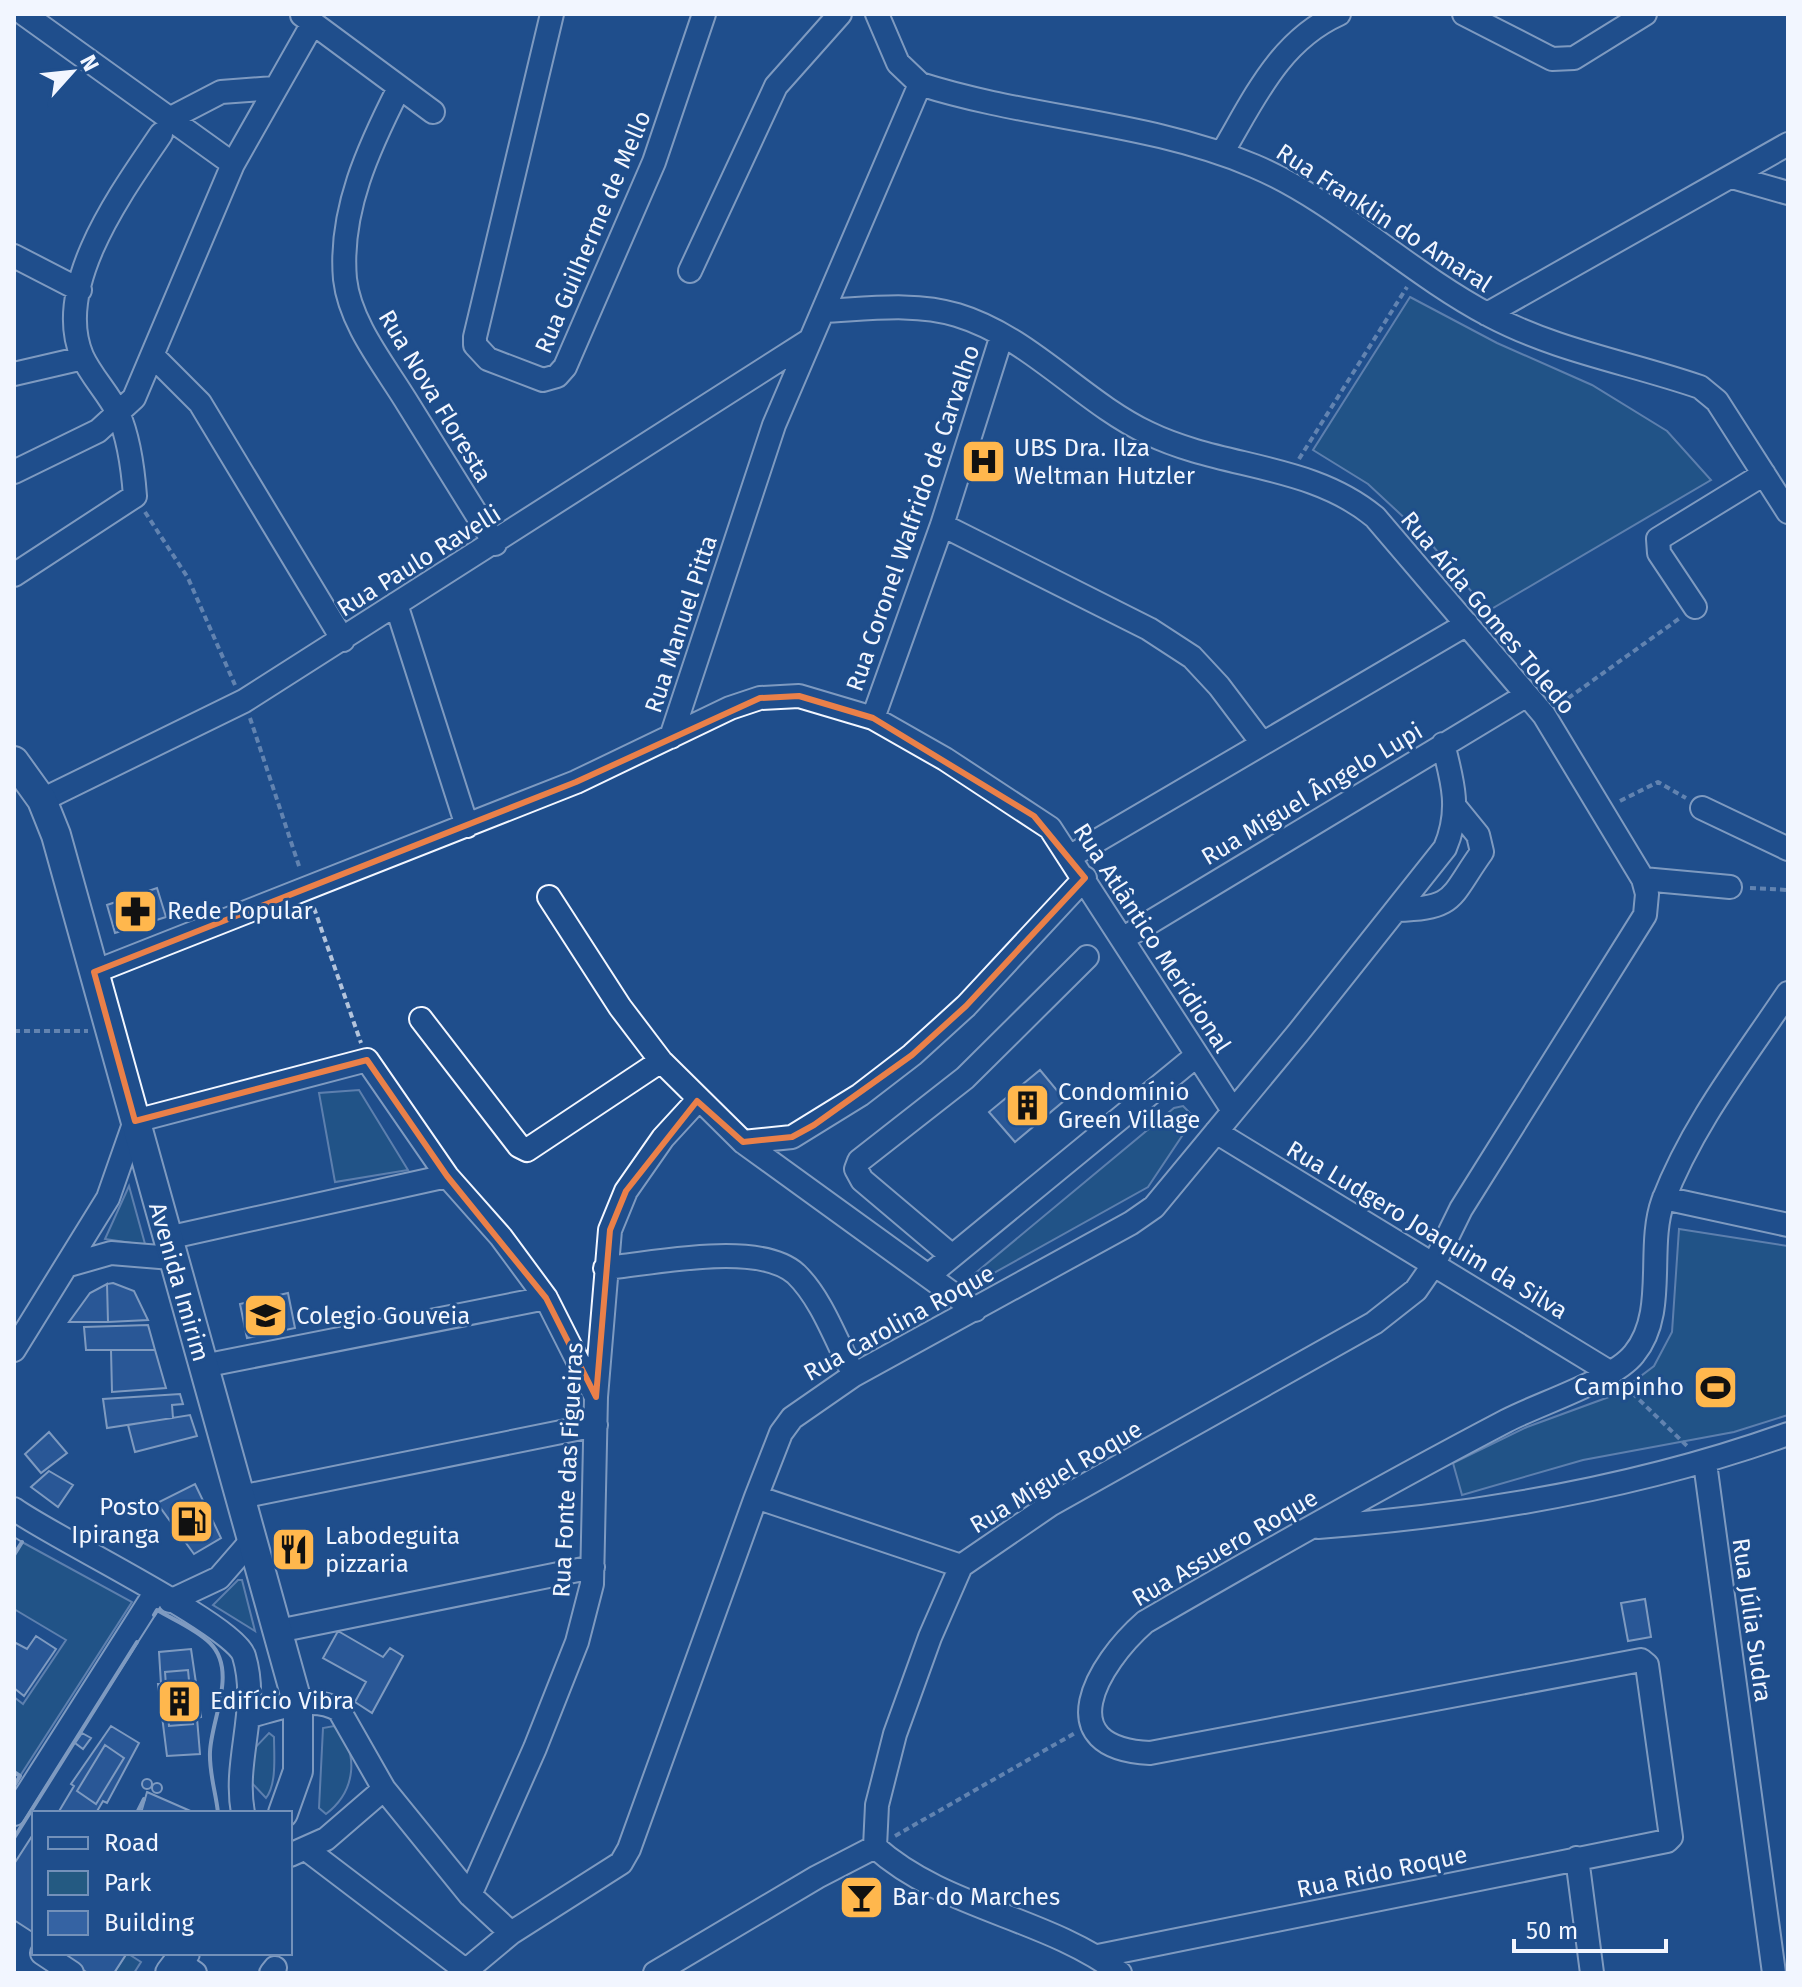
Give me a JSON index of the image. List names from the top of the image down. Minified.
{"streets":{"main road":["Avenida Imirim"],"street":["Rua Franklin do Amaral","Rua Guilherme de Mello","Rua Nova Floresta","Rua Coronel Walfrido de Carvalho","Rua Paulo Ravelli","Rua Aída Gomes Toledo","Rua Manuel Pitta","Rua Miguel Ângelo Lupi","Rua Atlântico Meridional","Rua Ludgero Joaquim da Silva","Rua Carolina Roque","Rua Fonte das Figueiras","Rua Miguel Roque","Rua Assuero Roque","Rua Júlia Sudra","Rua Rido Roque"]},"crossings":[["Rua Franklin do Amaral","Rua Manuel Pitta"],["Rua Nova Floresta","Rua Paulo Ravelli"],["Rua Coronel Walfrido de Carvalho","Rua Aída Gomes Toledo"],["Rua Coronel Walfrido de Carvalho","Rua Atlântico Meridional"],["Rua Paulo Ravelli","Rua Manuel Pitta"],["Rua Paulo Ravelli","Avenida Imirim"],["Rua Aída Gomes Toledo","Rua Manuel Pitta"],["Rua Aída Gomes Toledo","Rua Miguel Ângelo Lupi"],["Rua Manuel Pitta","Rua Atlântico Meridional"],["Rua Manuel Pitta","Avenida Imirim"],["Rua Miguel Ângelo Lupi","Rua Atlântico Meridional"],["Rua Miguel Ângelo Lupi","Rua Carolina Roque"],["Rua Atlântico Meridional","Rua Carolina Roque"],["Rua Ludgero Joaquim da Silva","Rua Carolina Roque"],["Rua Ludgero Joaquim da Silva","Rua Miguel Roque"],["Rua Ludgero Joaquim da Silva","Rua Assuero Roque"],["Rua Assuero Roque","Rua Rido Roque"]],"places":{"hospital":["UBS Dra. Ilza Weltman Hutzler"],"pharmacy":["Rede Popular"],"building":["Condomínio Green Village","Edifício Vibra"],"school or university":["Colegio Gouveia"],"sports":["Campinho"],"fuel station":["Posto Ipiranga"],"restaurant":["Labodeguita pizzaria"],"bar":["Bar do Marches"]},"legend":["Road","Park","Building"],"scale_bar":"50 m","north":"top right"}
